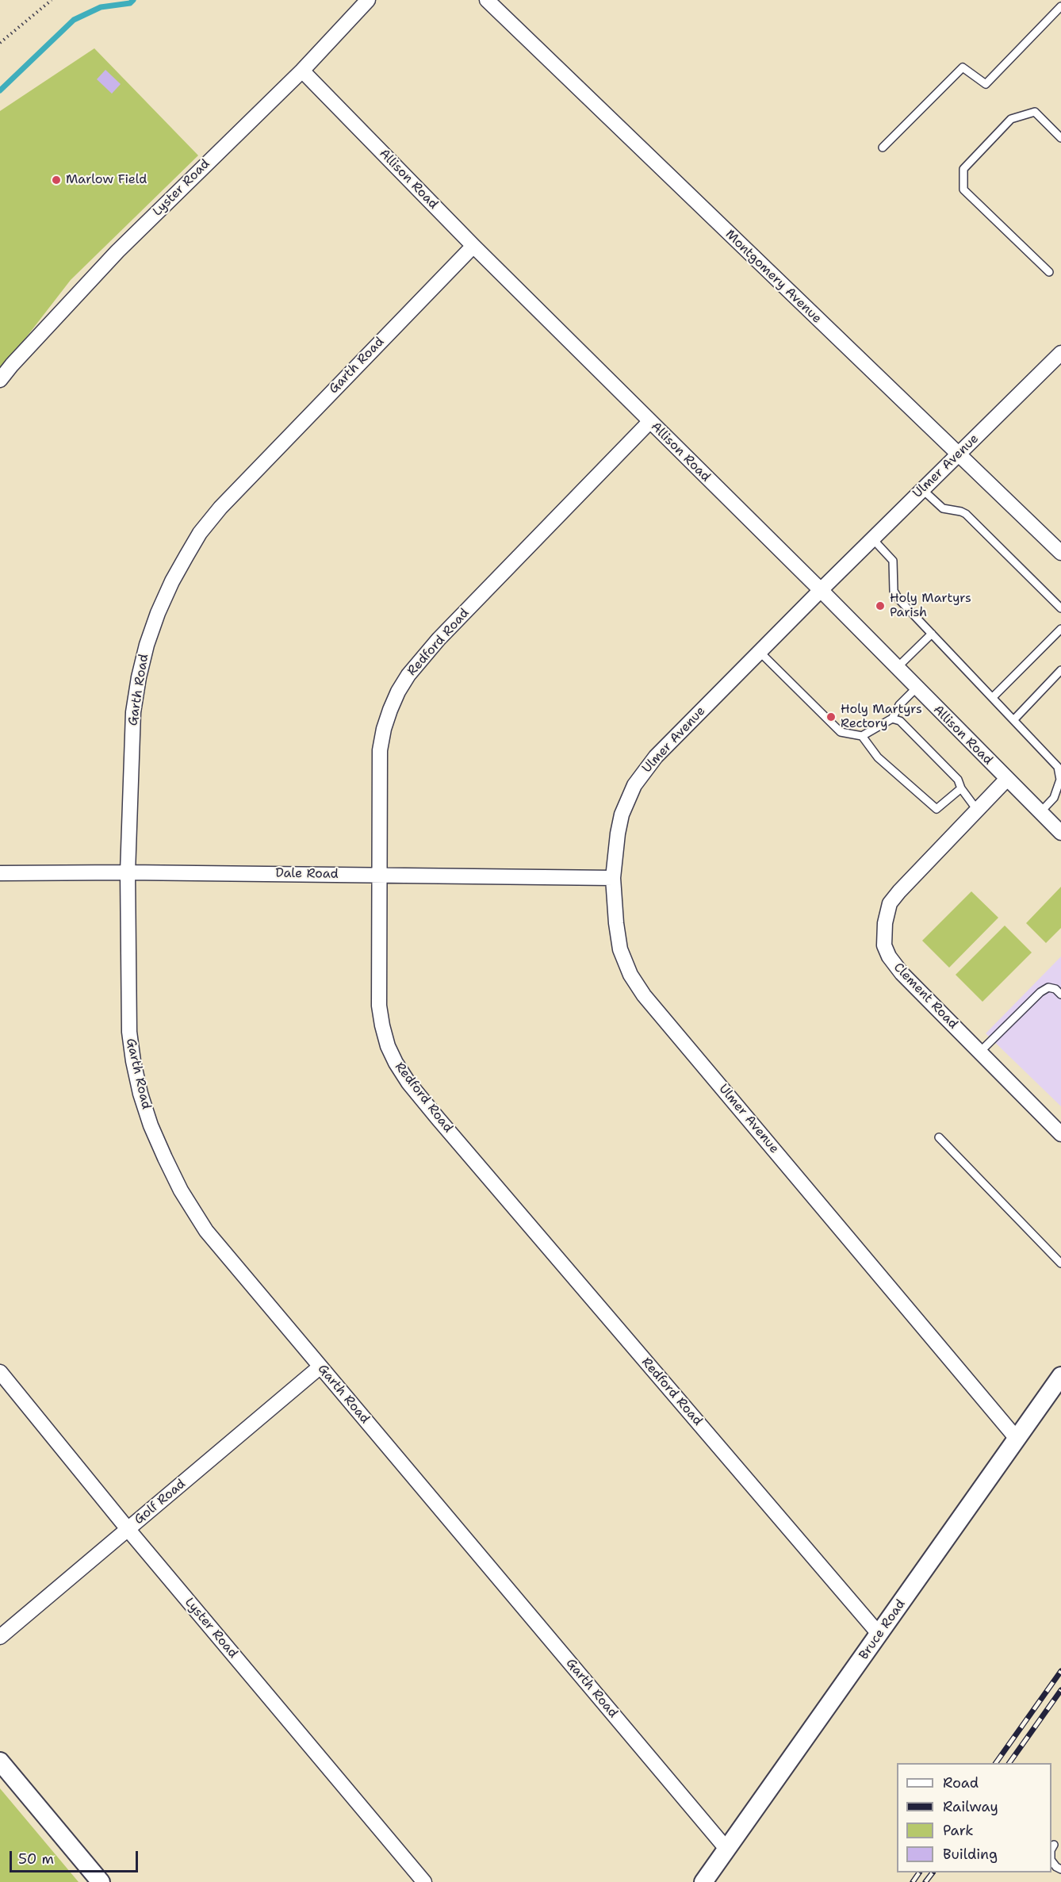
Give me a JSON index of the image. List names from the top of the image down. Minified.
{"streets":{"street":["Allison Road","Lyster Road","Montgomery Avenue","Garth Road","Ulmer Avenue","Redford Road","Dale Road","Clement Road","Golf Road","Bruce Road"]},"crossings":[["Allison Road","Lyster Road"],["Allison Road","Garth Road"],["Allison Road","Ulmer Avenue"],["Allison Road","Redford Road"],["Allison Road","Clement Road"],["Lyster Road","Golf Road"],["Montgomery Avenue","Ulmer Avenue"],["Garth Road","Dale Road"],["Garth Road","Golf Road"],["Garth Road","Bruce Road"],["Ulmer Avenue","Dale Road"],["Ulmer Avenue","Bruce Road"],["Redford Road","Dale Road"],["Redford Road","Bruce Road"]],"places":["Marlow Field","Holy Martyrs Parish","Holy Martyrs Rectory"],"legend":["Road","Railway","Park","Building"],"scale_bar":"50 m"}
